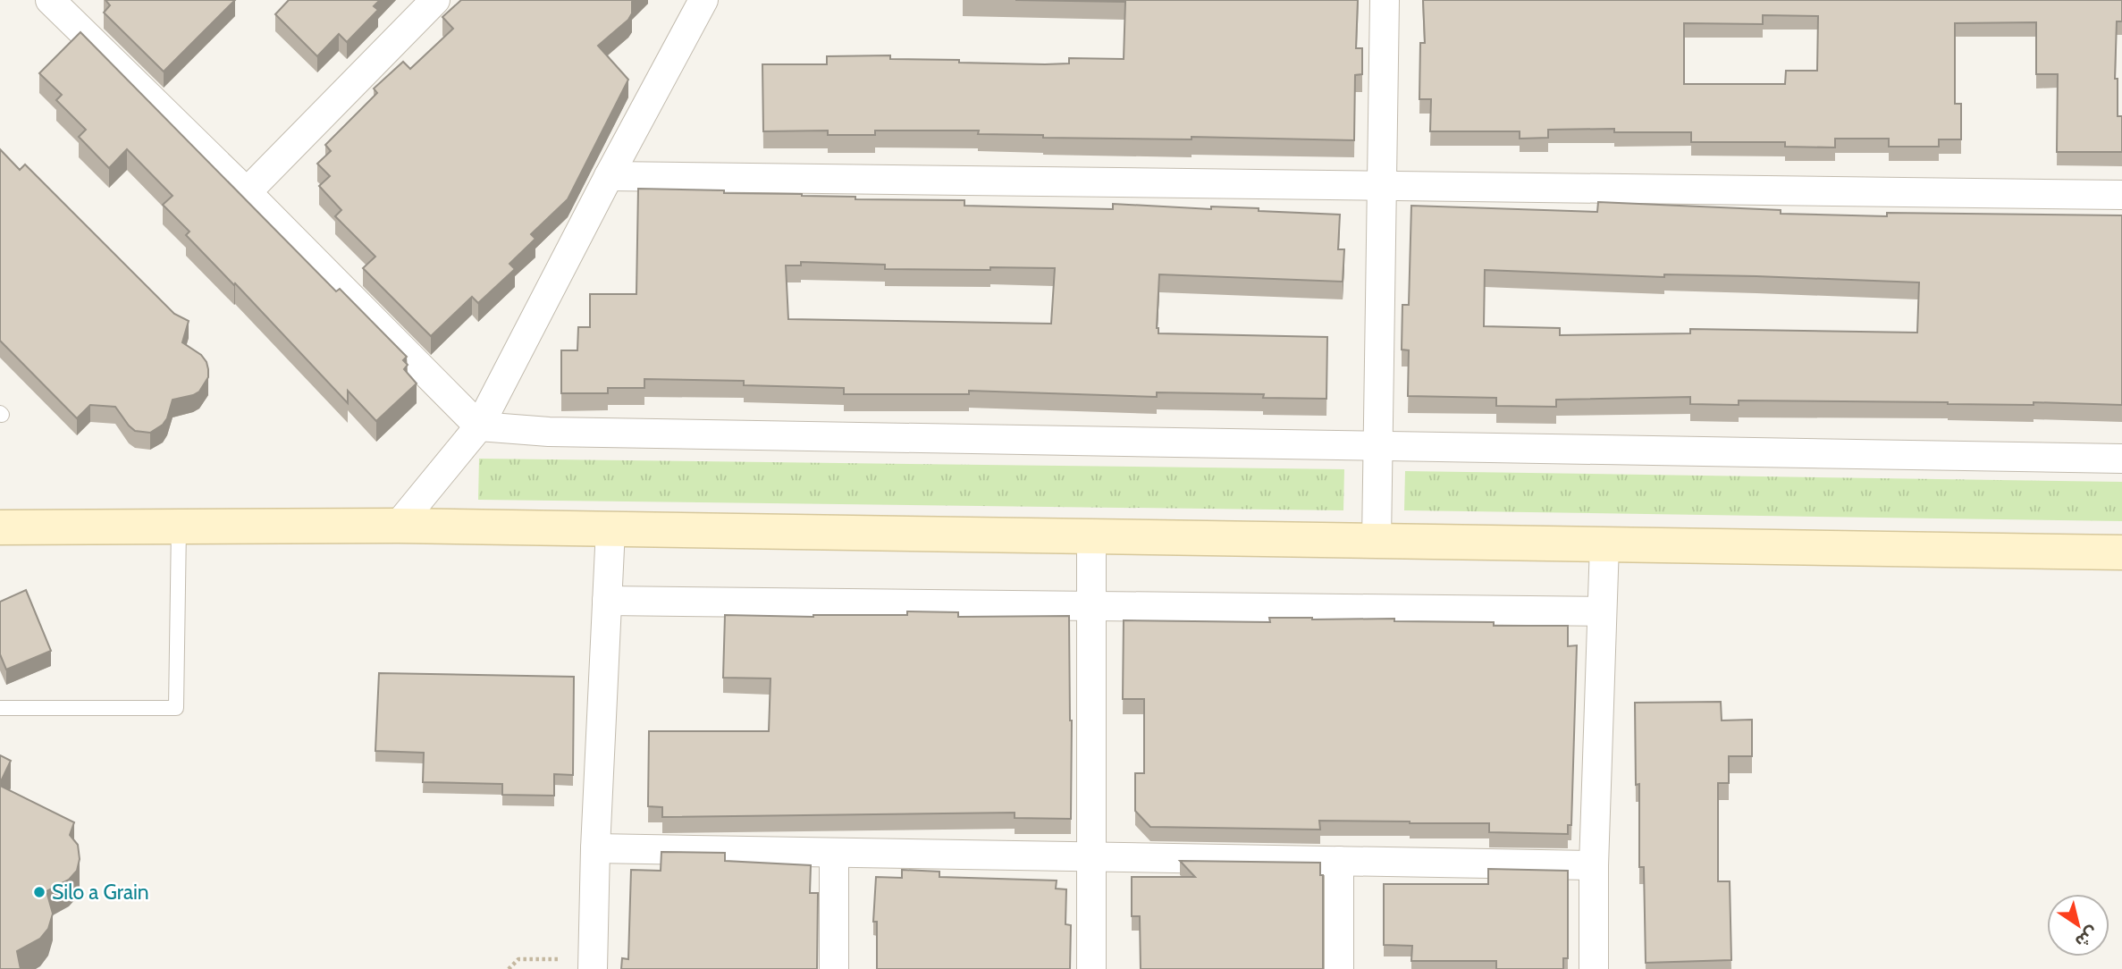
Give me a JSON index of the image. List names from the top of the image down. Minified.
{"places":["Silo a Grain"],"north":"bottom right"}
